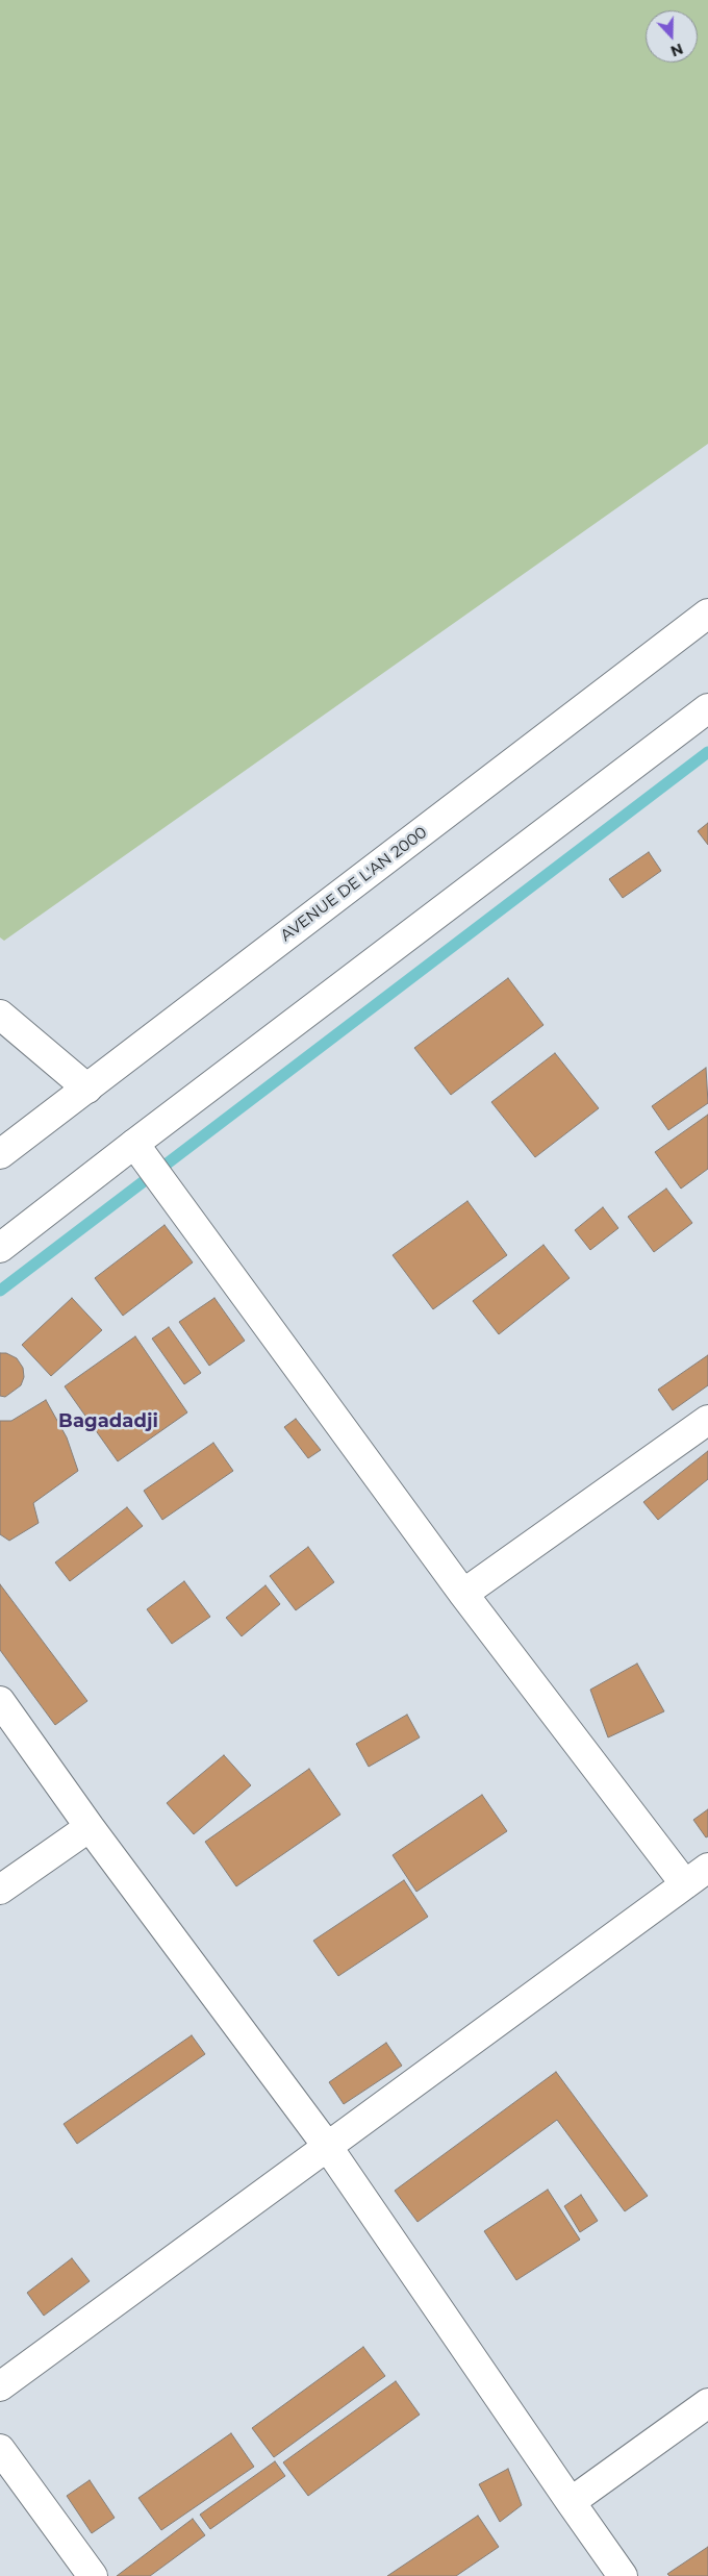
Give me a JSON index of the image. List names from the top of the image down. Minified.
{"streets":{"street":["AVENUE DE L'AN 2000"]},"districts":["Bagadadji"],"north":"bottom"}
